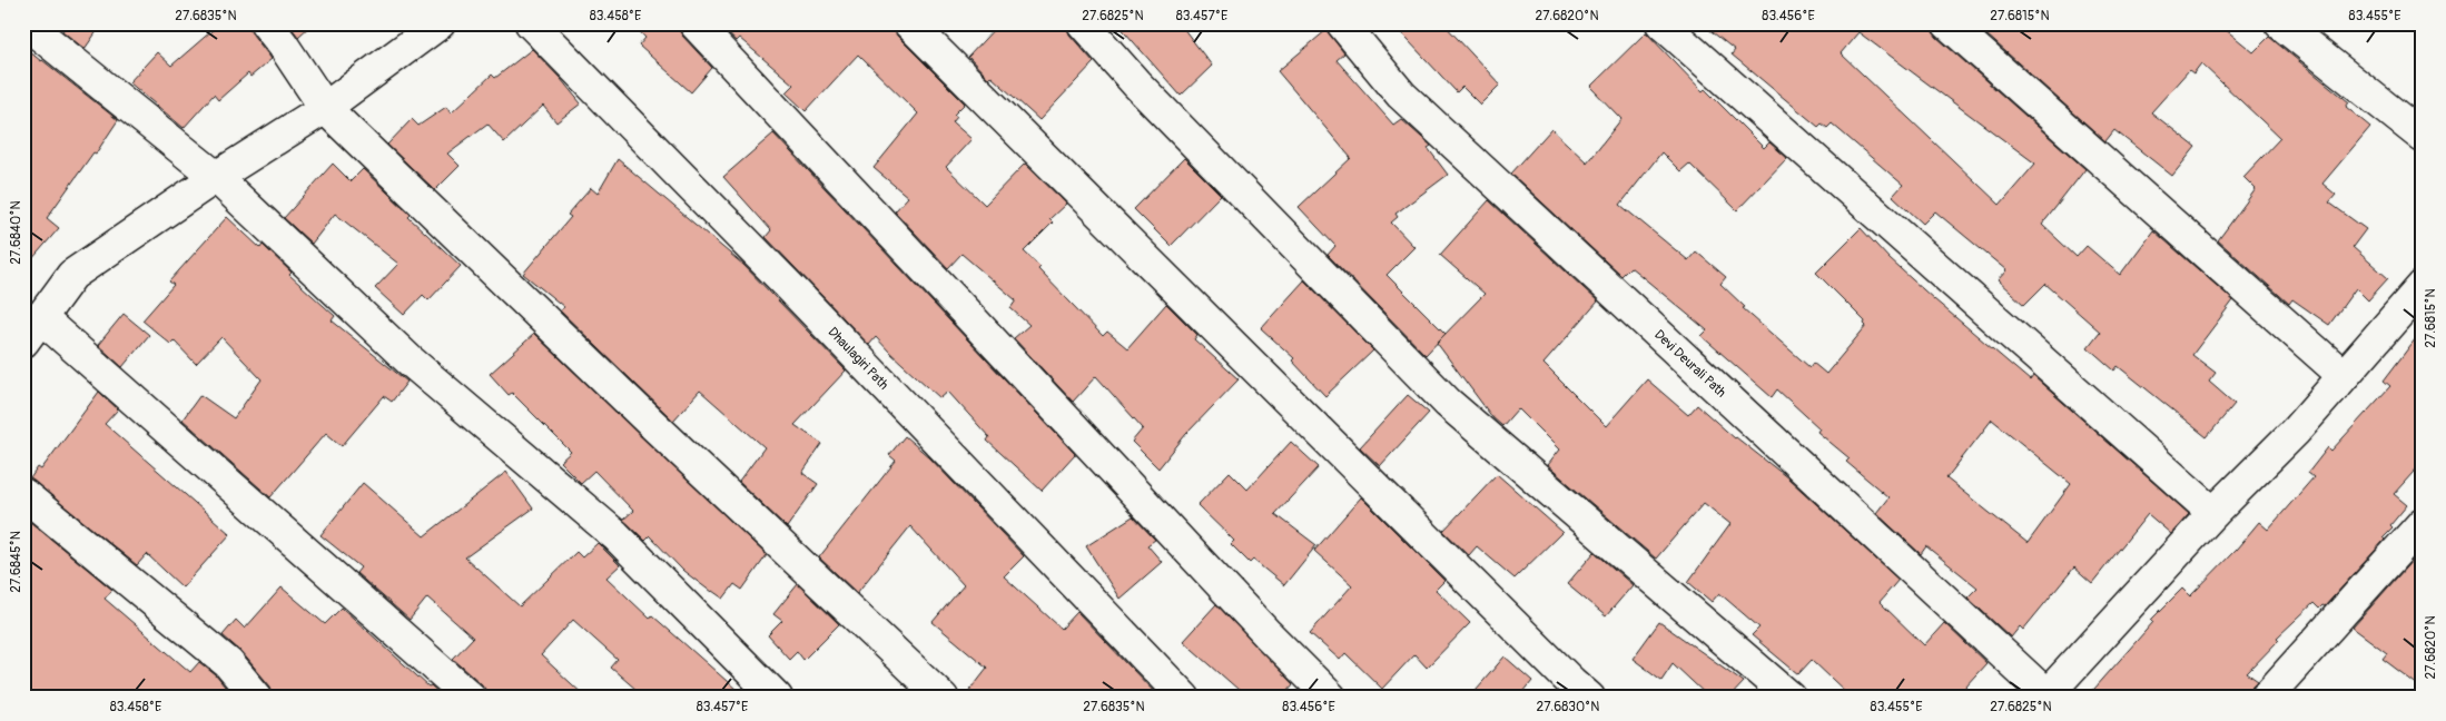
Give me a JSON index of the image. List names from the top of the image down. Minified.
{"streets":{"street":["Dhaulagiri Path","Devi Deurali Path"]},"coordinates":["27.6835°N","83.458°E","27.6825°N","83.457°E","27.6820°N","83.456°E","27.6815°N","83.455°E","27.6840°N","27.6845°N","27.6830°N"]}
